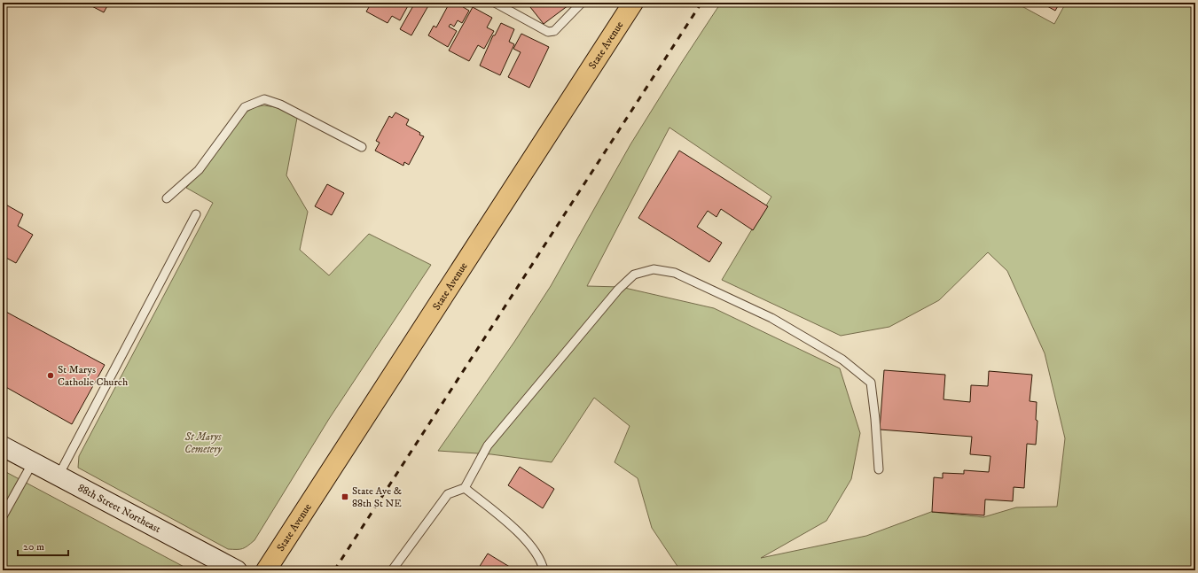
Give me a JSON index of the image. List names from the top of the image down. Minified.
{"streets":{"main road":["State Avenue","88th Street Northeast"]},"parks":["St Marys Cemetery"],"places":{"other":["St Marys Catholic Church"],"transit":["State Ave & 88th St NE"]},"scale_bar":"20 m"}
